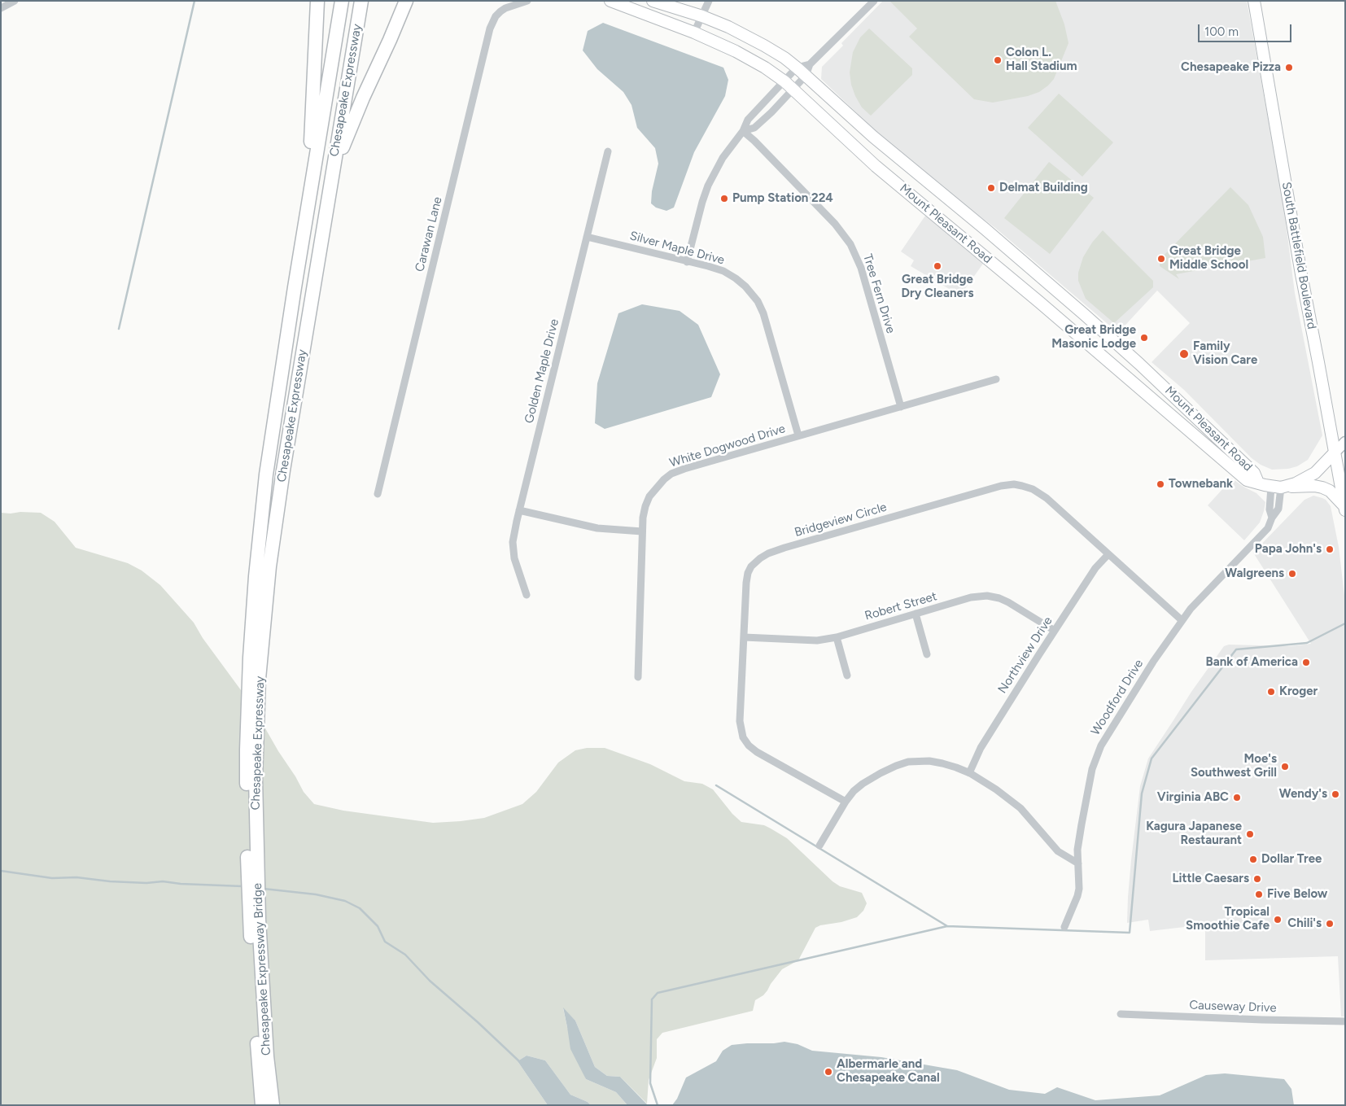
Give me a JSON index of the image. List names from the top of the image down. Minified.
{"streets":{"highway":["Chesapeake Expressway","Chesapeake Expressway Bridge"],"main road":["Mount Pleasant Road","South Battlefield Boulevard"],"street":["Carawan Lane","Silver Maple Drive","Tree Fern Drive","Golden Maple Drive","White Dogwood Drive","Bridgeview Circle","Robert Street","Northview Drive","Woodford Drive","Causeway Drive"]},"crossings":[["Chesapeake Expressway","Chesapeake Expressway Bridge"],["Mount Pleasant Road","South Battlefield Boulevard"],["Mount Pleasant Road","Woodford Drive"],["Silver Maple Drive","Golden Maple Drive"],["Silver Maple Drive","White Dogwood Drive"],["Tree Fern Drive","White Dogwood Drive"],["Bridgeview Circle","Robert Street"],["Bridgeview Circle","Northview Drive"],["Bridgeview Circle","Woodford Drive"],["Robert Street","Northview Drive"]],"places":["Colon L. Hall Stadium","Chesapeake Pizza","Delmat Building","Pump Station 224","Great Bridge Middle School","Great Bridge Dry Cleaners","Great Bridge Masonic Lodge","Family Vision Care","Townebank","Papa John's","Walgreens","Bank of America","Kroger","Moe's Southwest Grill","Wendy's","Virginia ABC","Kagura Japanese Restaurant","Dollar Tree","Little Caesars","Five Below","Tropical Smoothie Cafe","Chili's","Albermarle and Chesapeake Canal"],"scale_bar":"100 m"}
